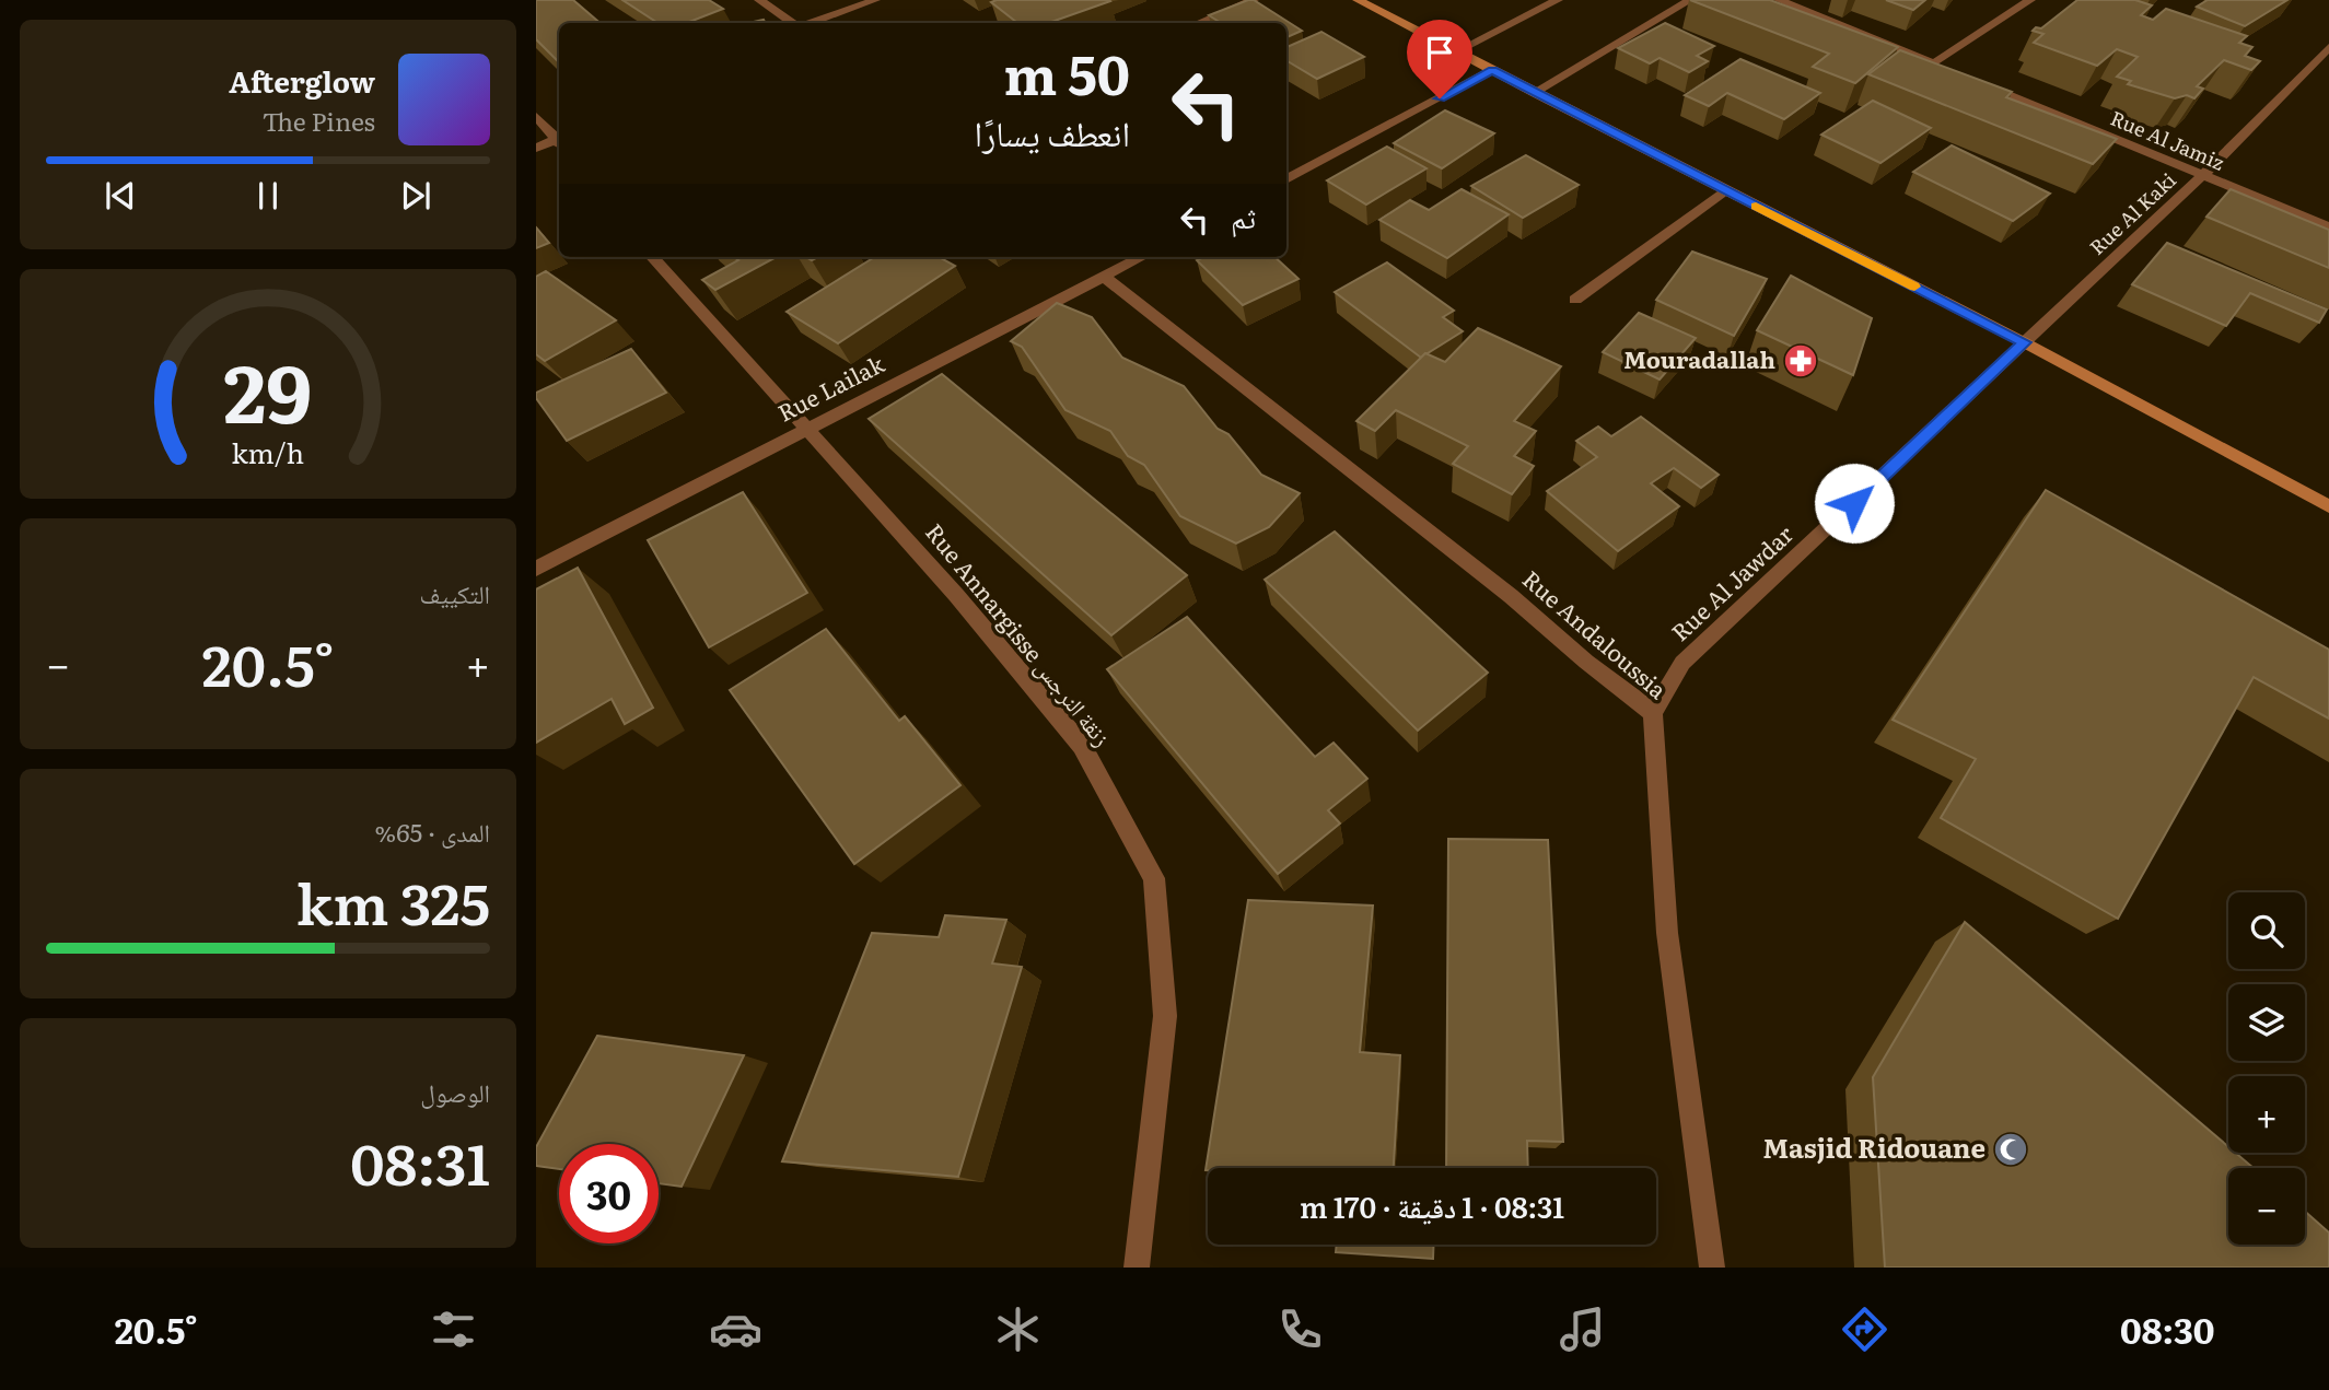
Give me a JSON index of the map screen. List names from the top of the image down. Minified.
{"streets":{"street":["Rue Al Jamiz","Rue Al Kaki","Rue Lailak","Rue Al Jawdar","Rue Annargisse زنقة النرجس","Rue Andaloussia"]},"crossings":[["Rue Al Jamiz","Rue Al Kaki"],["Rue Al Kaki","Rue Al Jawdar"],["Rue Lailak","Rue Annargisse زنقة النرجس"],["Rue Lailak","Rue Andaloussia"],["Rue Al Jawdar","Rue Andaloussia"]],"places":{"pharmacy":["Mouradallah"],"mosque":["Masjid Ridouane"]},"page":{"turn":["50 m","انعطف يسارًا"],"song":["Afterglow","The Pines"],"then":"ثم","tile":["التكييف",["المدى · 65%","325 km"],["الوصول","08:31"]],"heat":["−","20.5°","+"],"map_buttons":["+","−"],"limit":"30","trip":"08:31 · 1 دقيقة · 170 m","tabs":["08:30","20.5°"],"gauge":["29","km/h"]}}
